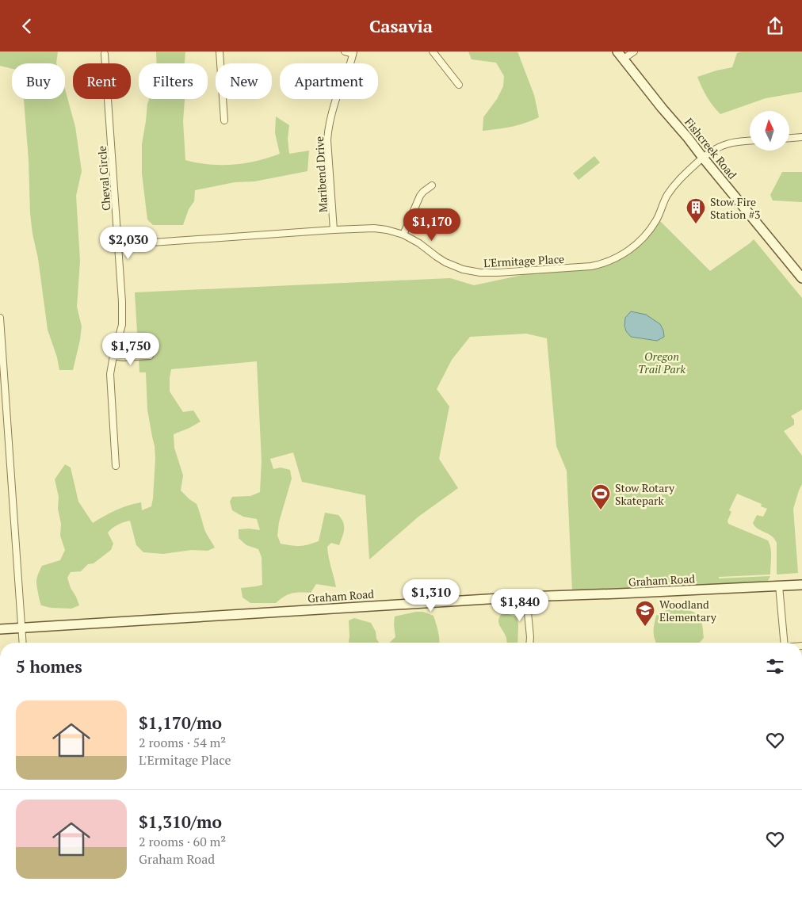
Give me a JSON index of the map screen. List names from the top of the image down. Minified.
{"streets":{"main road":["Fishcreek Road","Graham Road"],"street":["Maribend Drive","Cheval Circle","L'Ermitage Place"]},"crossings":[["Fishcreek Road","L'Ermitage Place"],["Maribend Drive","L'Ermitage Place"],["Cheval Circle","L'Ermitage Place"]],"parks":["Oregon Trail Park"],"places":{"building":["Stow Fire Station #3"],"sports":["Stow Rotary Skatepark"],"school or university":["Woodland Elementary"]},"north":"top","page":{"header":"Casavia","chip":["Buy","Rent","Filters","New","Apartment"],"price":["$1,170","$2,030","$1,750","$1,310","$1,840"],"heading":"5 homes","list":[{"name":"$1,170/mo","note":"2 rooms · 54 m² · L'Ermitage Place"},{"name":"$1,310/mo","note":"2 rooms · 60 m² · Graham Road"}]}}
